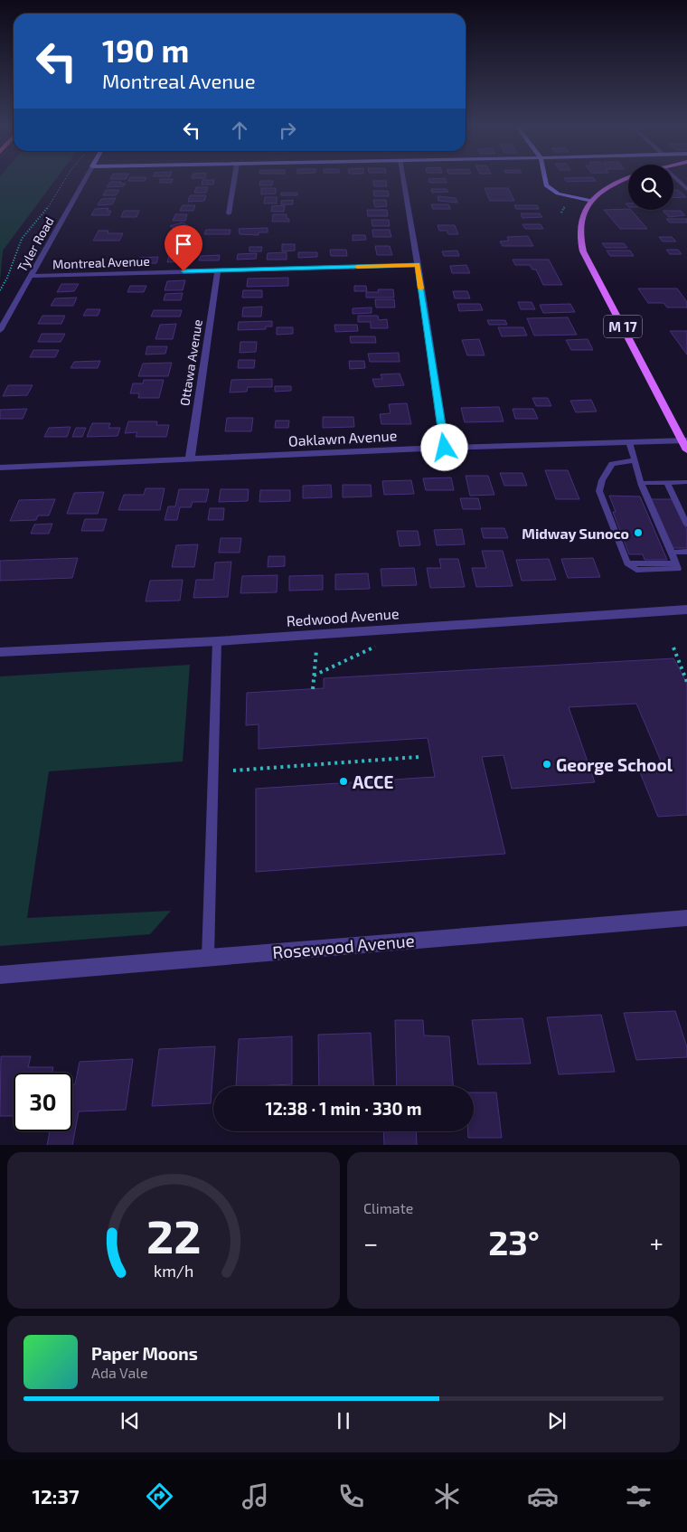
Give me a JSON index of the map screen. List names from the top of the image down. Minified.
{"streets":{"main road":["M 17"],"street":["Tyler Road","Montreal Avenue","Ottawa Avenue","Oaklawn Avenue","Redwood Avenue","Rosewood Avenue"]},"crossings":[["Tyler Road","Montreal Avenue"],["Montreal Avenue","Ottawa Avenue"],["M 17","Oaklawn Avenue"],["Ottawa Avenue","Oaklawn Avenue"]],"places":["Midway Sunoco","George School","ACCE"],"page":{"turn":["190 m","Montreal Avenue"],"limit":"30","trip":"12:38 · 1 min · 330 m","tile":"Climate","heat":["−","23°","+"],"song":["Paper Moons","Ada Vale"],"tabs":"12:37","gauge":["22","km/h"]}}
